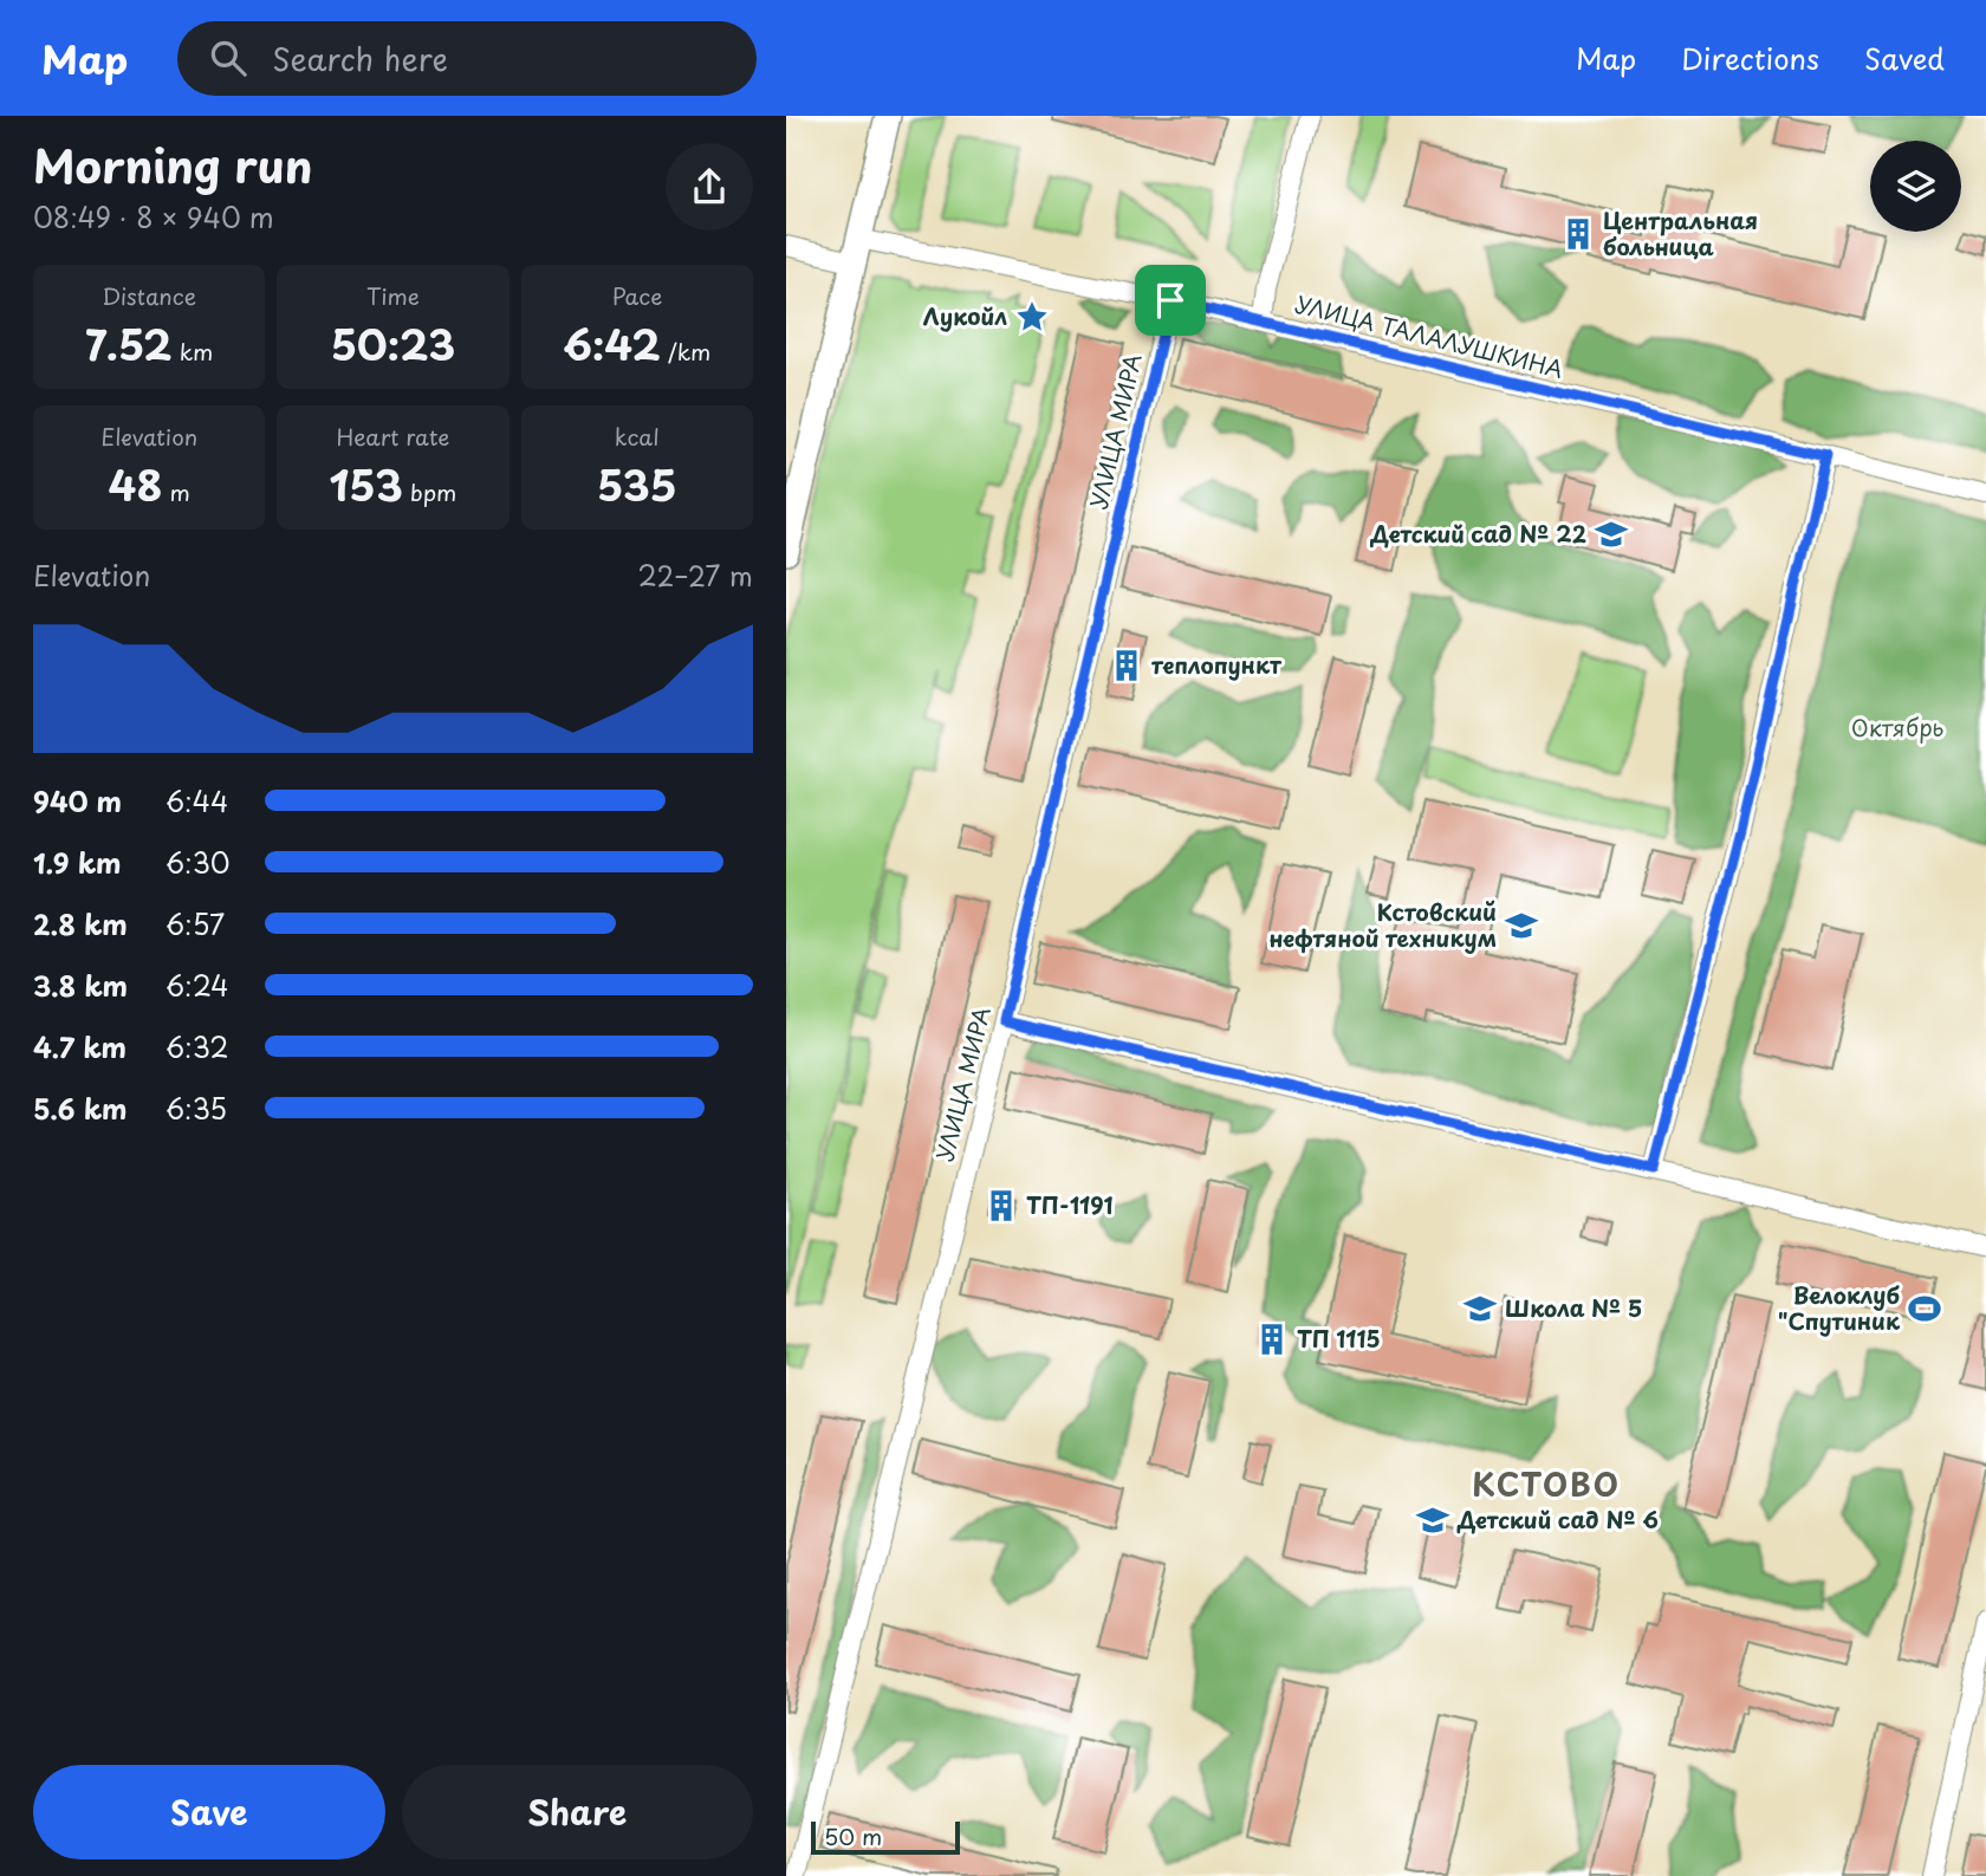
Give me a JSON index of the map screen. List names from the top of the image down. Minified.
{"streets":{"street":["УЛИЦА ТАЛАЛУШКИНА","УЛИЦА МИРА"]},"crossings":[["УЛИЦА ТАЛАЛУШКИНА","УЛИЦА МИРА"]],"districts":["КСТОВО"],"parks":["Октябрь"],"places":{"building":["Центральная больница","теплопункт","ТП-1191","ТП 1115"],"place":["Лукойл"],"school or university":["Детский сад № 22","Кстовский нефтяной техникум","Школа № 5","Детский сад № 6"],"sports":["Велоклуб \"Спутиник"]},"scale_bar":"50 m","page":{"header":"Map","search":"Search here","nav":["Map","Directions","Saved"],"heading":["Morning run","08:49 · 8 × 940 m"],"stats":[["Distance","7.52 km"],["Time","50:23"],["Pace","6:42 /km"],["Elevation","48 m"],["Heart rate","153 bpm"],["kcal","535"]],"chart":["Elevation","22–27 m"],"list":[{"name":"940 m","note":"6:44"},{"name":"1.9 km","note":"6:30"},{"name":"2.8 km","note":"6:57"},{"name":"3.8 km","note":"6:24"},{"name":"4.7 km","note":"6:32"},{"name":"5.6 km","note":"6:35"}],"buttons":["Save","Share"],"scale":"50 m"}}
